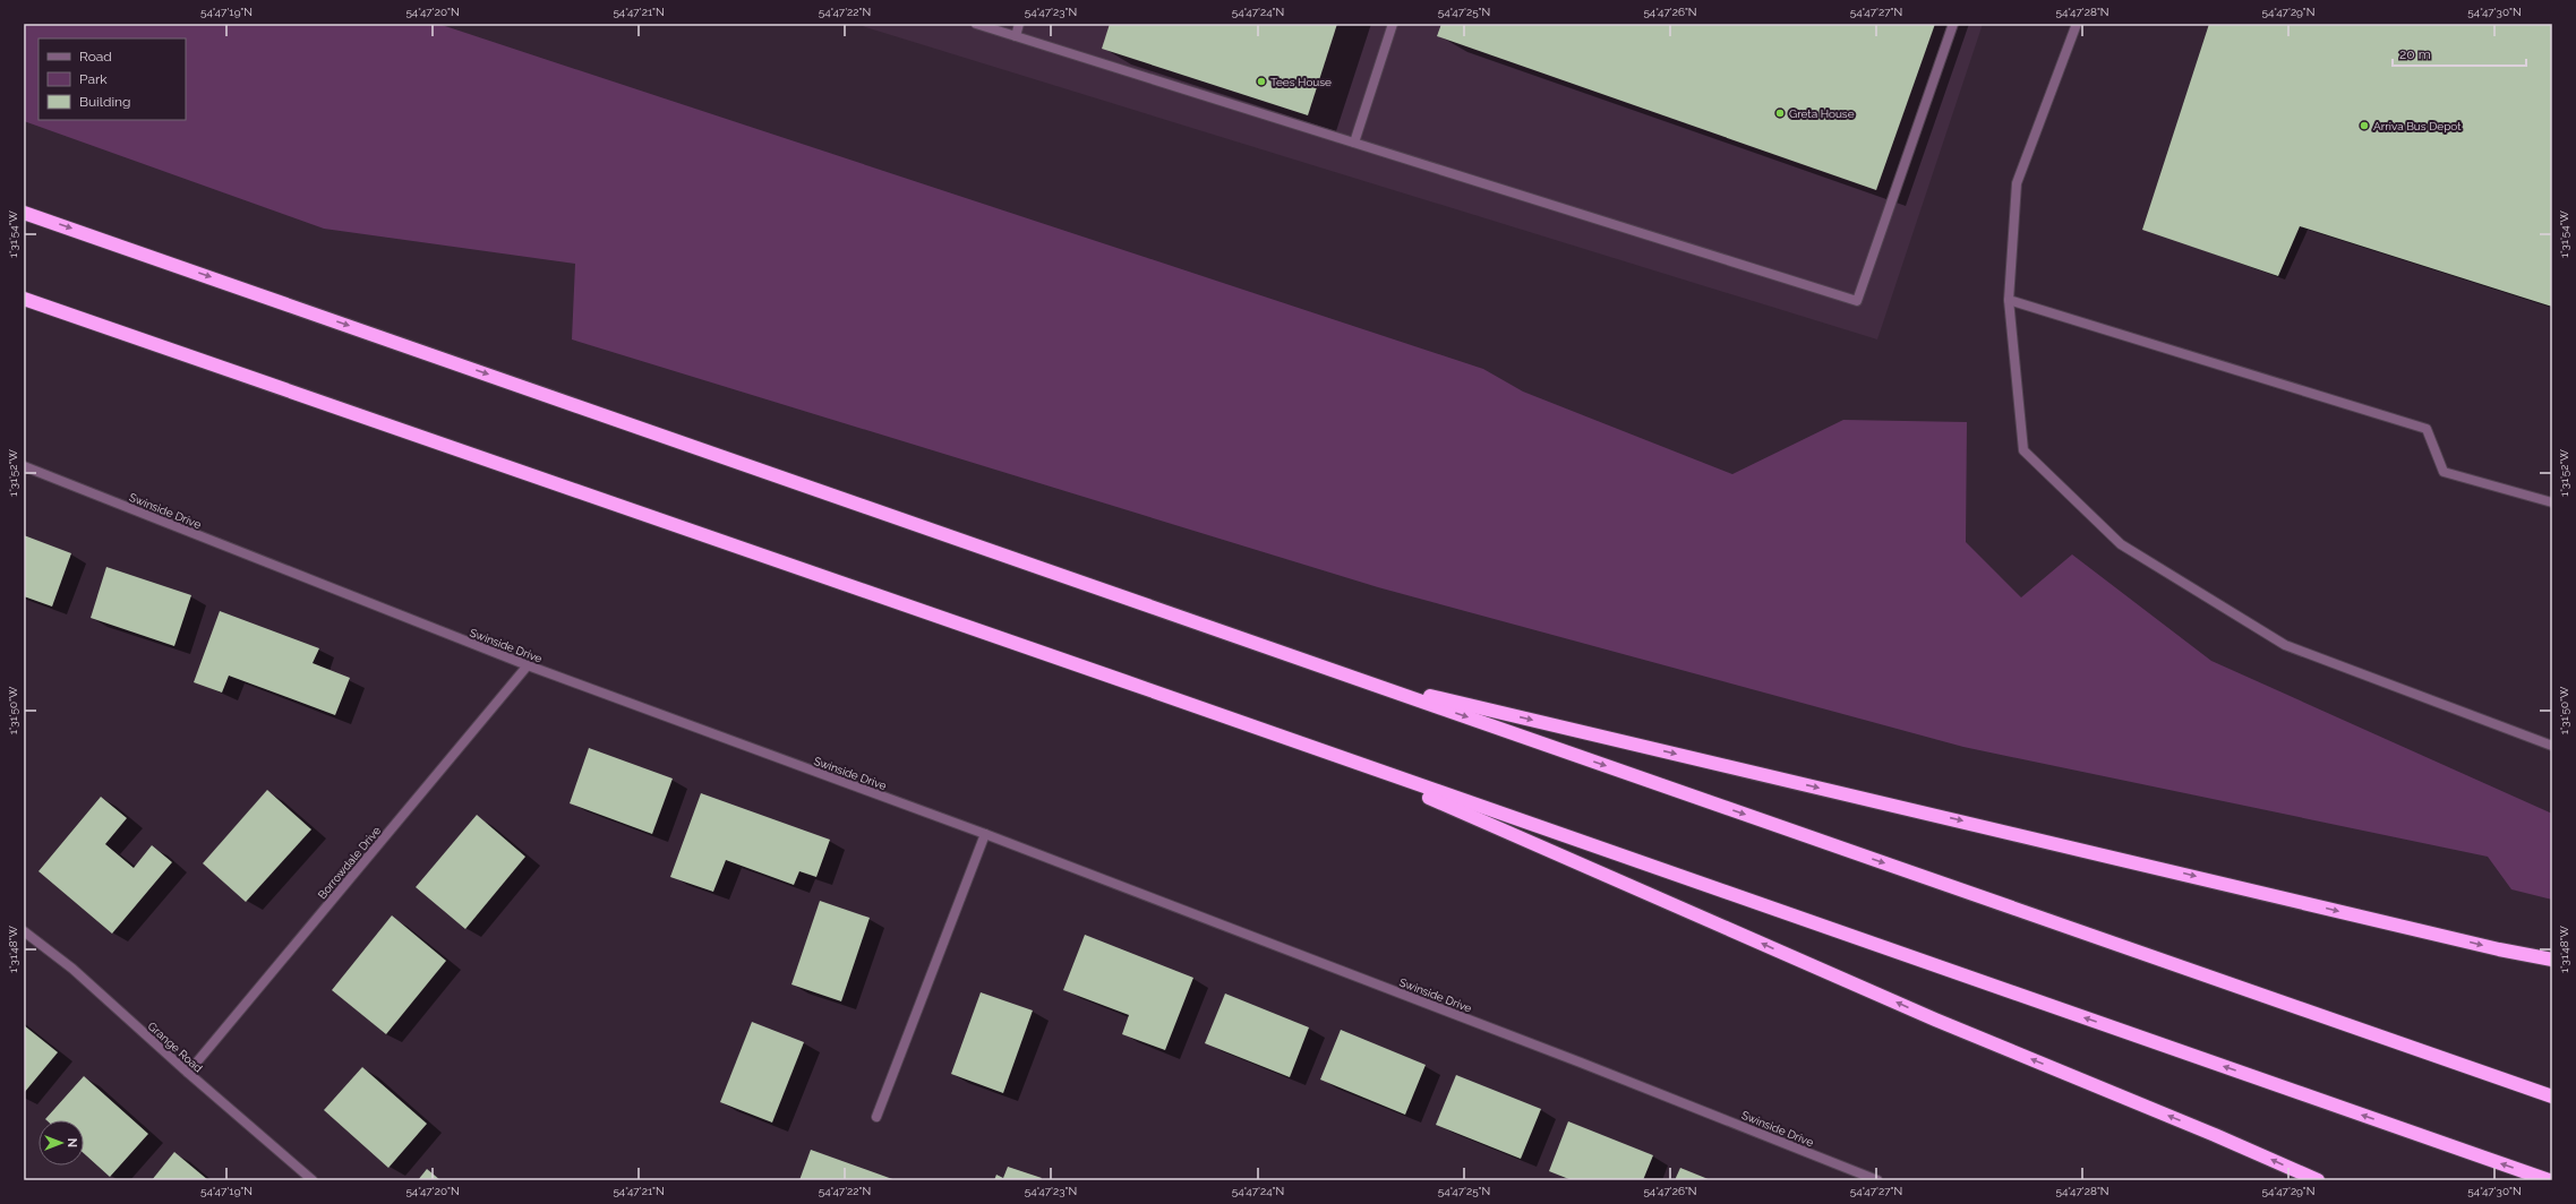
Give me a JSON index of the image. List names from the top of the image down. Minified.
{"streets":{"street":["Swinside Drive","Borrowdale Drive","Grange Road"]},"crossings":[["Swinside Drive","Borrowdale Drive"],["Borrowdale Drive","Grange Road"]],"places":["Tees House","Greta House","Arriva Bus Depot"],"legend":["Road","Park","Building"],"scale_bar":"20 m","north":"right","coordinates":["54°47'19\"N","54°47'20\"N","54°47'21\"N","54°47'22\"N","54°47'23\"N","54°47'24\"N","54°47'25\"N","54°47'26\"N","54°47'27\"N","54°47'28\"N","54°47'29\"N","54°47'30\"N","1°31'54\"W","1°31'52\"W","1°31'50\"W","1°31'48\"W"]}
